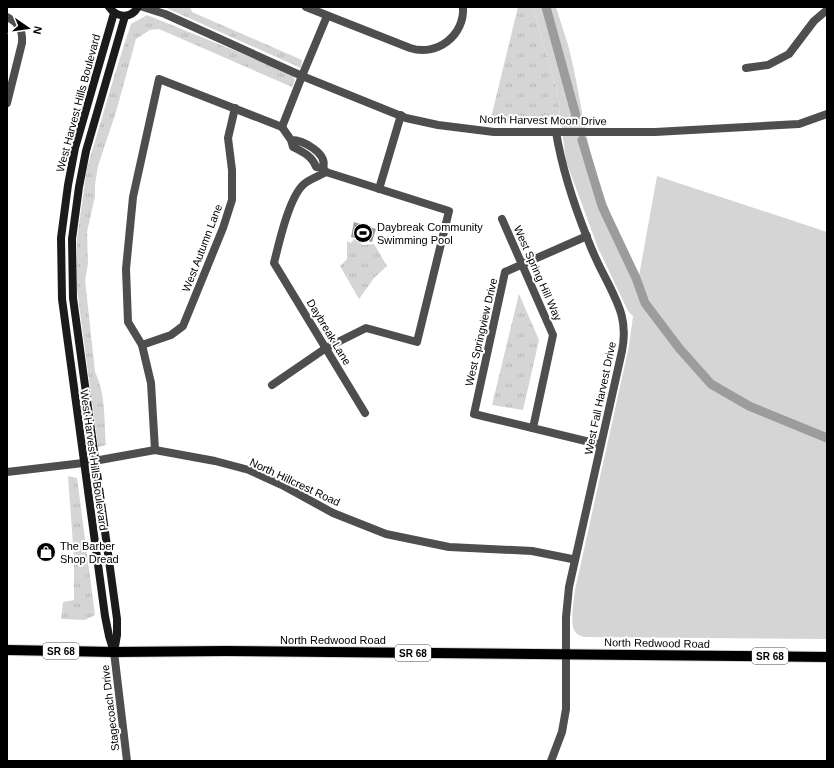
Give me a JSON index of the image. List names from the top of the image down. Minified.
{"streets":{"main road":["North Redwood Road","SR 68"],"street":["West Harvest Hills Boulevard","North Harvest Moon Drive","West Autumn Lane","West Spring Hill Way","Daybreak Lane","West Springview Drive","West Fall Harvest Drive","North Hillcrest Road","Stagecoach Drive"]},"crossings":[["West Harvest Hills Boulevard","North Hillcrest Road"],["West Harvest Hills Boulevard","North Redwood Road"],["West Harvest Hills Boulevard","Stagecoach Drive"],["North Harvest Moon Drive","West Fall Harvest Drive"],["West Spring Hill Way","West Springview Drive"],["West Springview Drive","West Fall Harvest Drive"],["West Fall Harvest Drive","North Redwood Road"],["North Redwood Road","Stagecoach Drive"]],"places":{"sports":["Daybreak Community Swimming Pool"],"shop":["The Barber Shop Dread"]},"north":"right"}
